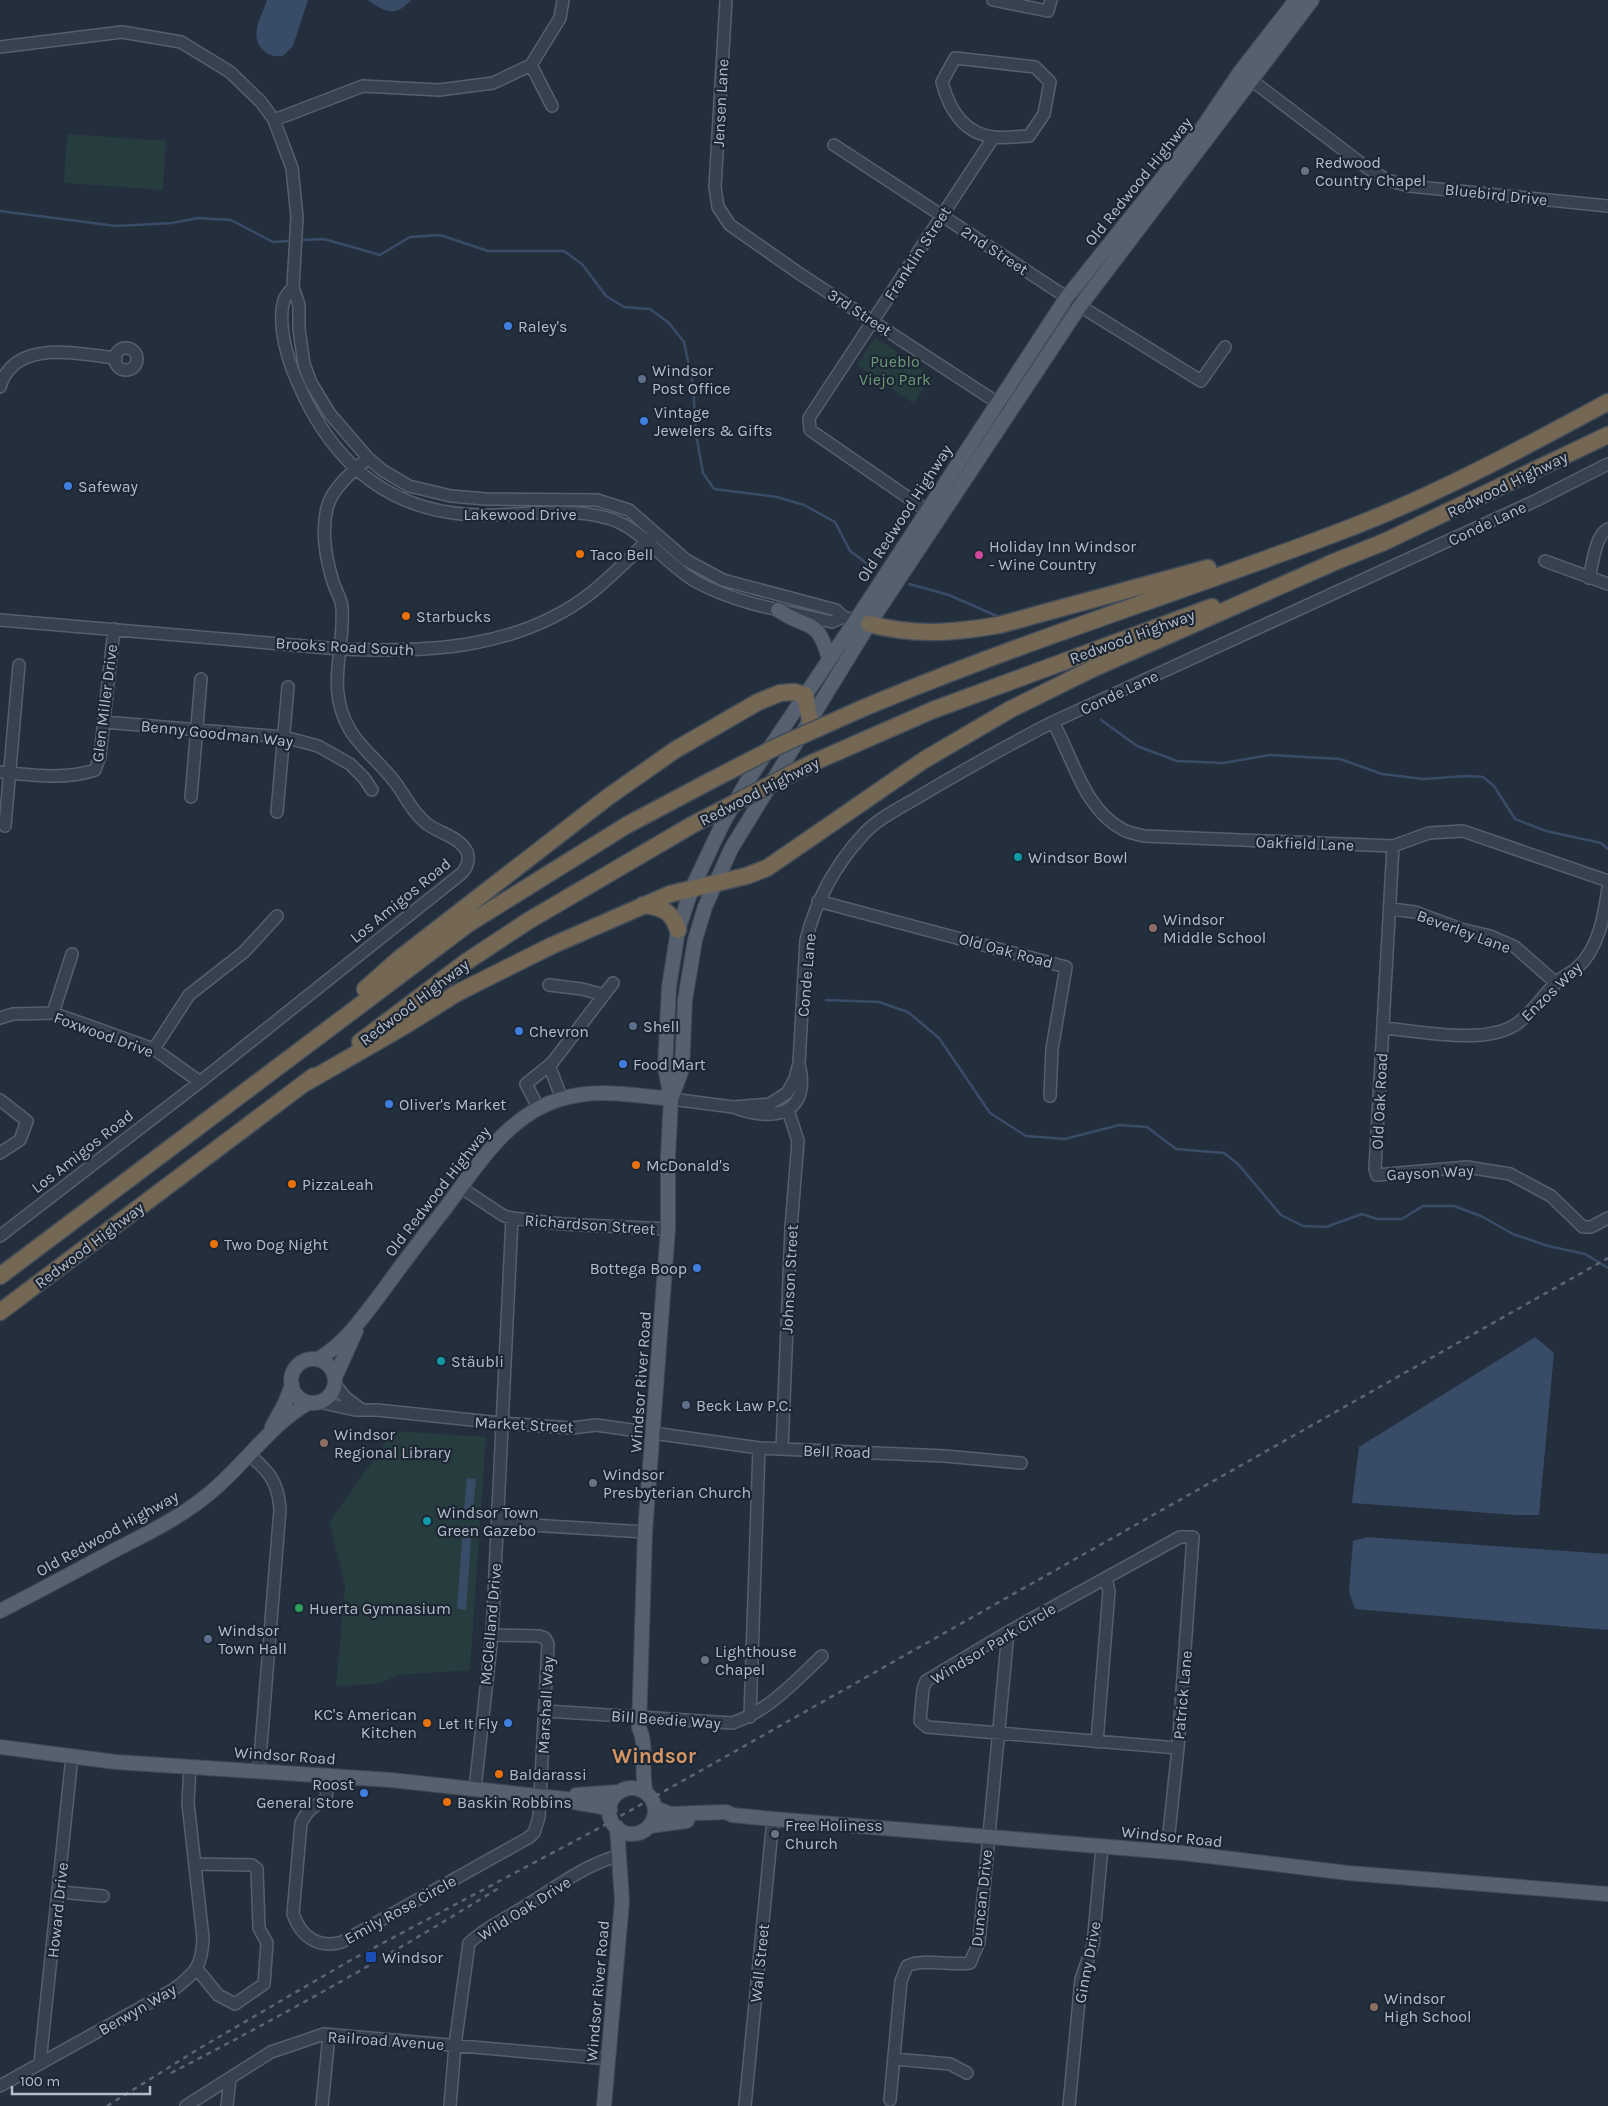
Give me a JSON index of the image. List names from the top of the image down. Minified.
{"streets":{"highway":["Redwood Highway"],"main road":["Old Redwood Highway","Windsor River Road","Windsor Road"],"street":["Jensen Lane","Bluebird Drive","2nd Street","Franklin Street","3rd Street","Lakewood Drive","Conde Lane","Brooks Road South","Glen Miller Drive","Benny Goodman Way","Oakfield Lane","Los Amigos Road","Beverley Lane","Old Oak Road","Enzos Way","Foxwood Drive","Gayson Way","Richardson Street","Johnson Street","Market Street","Bell Road","McClelland Drive","Windsor Park Circle","Patrick Lane","Marshall Way","Bill Beedie Way","Duncan Drive","Wild Oak Drive","Emily Rose Circle","Howard Drive","Ginny Drive","Wall Street","Berwyn Way","Railroad Avenue"]},"crossings":[["Jensen Lane","3rd Street"],["Old Redwood Highway","Bluebird Drive"],["Old Redwood Highway","2nd Street"],["Old Redwood Highway","Franklin Street"],["Old Redwood Highway","3rd Street"],["Old Redwood Highway","Lakewood Drive"],["Old Redwood Highway","Conde Lane"],["Old Redwood Highway","Richardson Street"],["Old Redwood Highway","Windsor River Road"],["Old Redwood Highway","Market Street"],["2nd Street","Franklin Street"],["Franklin Street","3rd Street"],["Lakewood Drive","Brooks Road South"],["Lakewood Drive","Los Amigos Road"],["Conde Lane","Oakfield Lane"],["Conde Lane","Old Oak Road"],["Conde Lane","Johnson Street"],["Conde Lane","Windsor River Road"],["Brooks Road South","Glen Miller Drive"],["Brooks Road South","Los Amigos Road"],["Glen Miller Drive","Benny Goodman Way"],["Oakfield Lane","Old Oak Road"],["Los Amigos Road","Foxwood Drive"],["Beverley Lane","Old Oak Road"],["Beverley Lane","Enzos Way"],["Old Oak Road","Enzos Way"],["Old Oak Road","Gayson Way"],["Richardson Street","Windsor River Road"],["Richardson Street","McClelland Drive"],["Johnson Street","Bell Road"],["Windsor River Road","Market Street"],["Windsor River Road","Bell Road"],["Windsor River Road","Bill Beedie Way"],["Windsor River Road","Windsor Road"],["Windsor River Road","Wild Oak Drive"],["Windsor River Road","Railroad Avenue"],["Market Street","Bell Road"],["Market Street","McClelland Drive"],["McClelland Drive","Marshall Way"],["McClelland Drive","Windsor Road"],["Windsor Park Circle","Patrick Lane"],["Windsor Park Circle","Duncan Drive"],["Patrick Lane","Windsor Road"],["Marshall Way","Bill Beedie Way"],["Marshall Way","Windsor Road"],["Marshall Way","Emily Rose Circle"],["Windsor Road","Duncan Drive"],["Windsor Road","Emily Rose Circle"],["Windsor Road","Howard Drive"],["Windsor Road","Ginny Drive"],["Windsor Road","Wall Street"],["Wild Oak Drive","Railroad Avenue"],["Howard Drive","Berwyn Way"]],"districts":["Windsor"],"parks":["Pueblo Viejo Park"],"places":{"other":["Redwood Country Chapel","Raley's","Windsor Post Office","Vintage Jewelers & Gifts","Safeway","Taco Bell","Holiday Inn Windsor - Wine Country","Starbucks","Windsor Bowl","Windsor Middle School","Shell","Chevron","Food Mart","Oliver's Market","McDonald's","PizzaLeah","Two Dog Night","Bottega Boop","Stäubli","Beck Law P.C.","Windsor Regional Library","Windsor Presbyterian Church","Windsor Town Green Gazebo","Huerta Gymnasium","Windsor Town Hall","Lighthouse Chapel","KC's American Kitchen","Let It Fly","Baldarassi","Roost General Store","Baskin Robbins","Free Holiness Church","Windsor High School"],"transit":["Windsor"]},"scale_bar":"100 m"}
